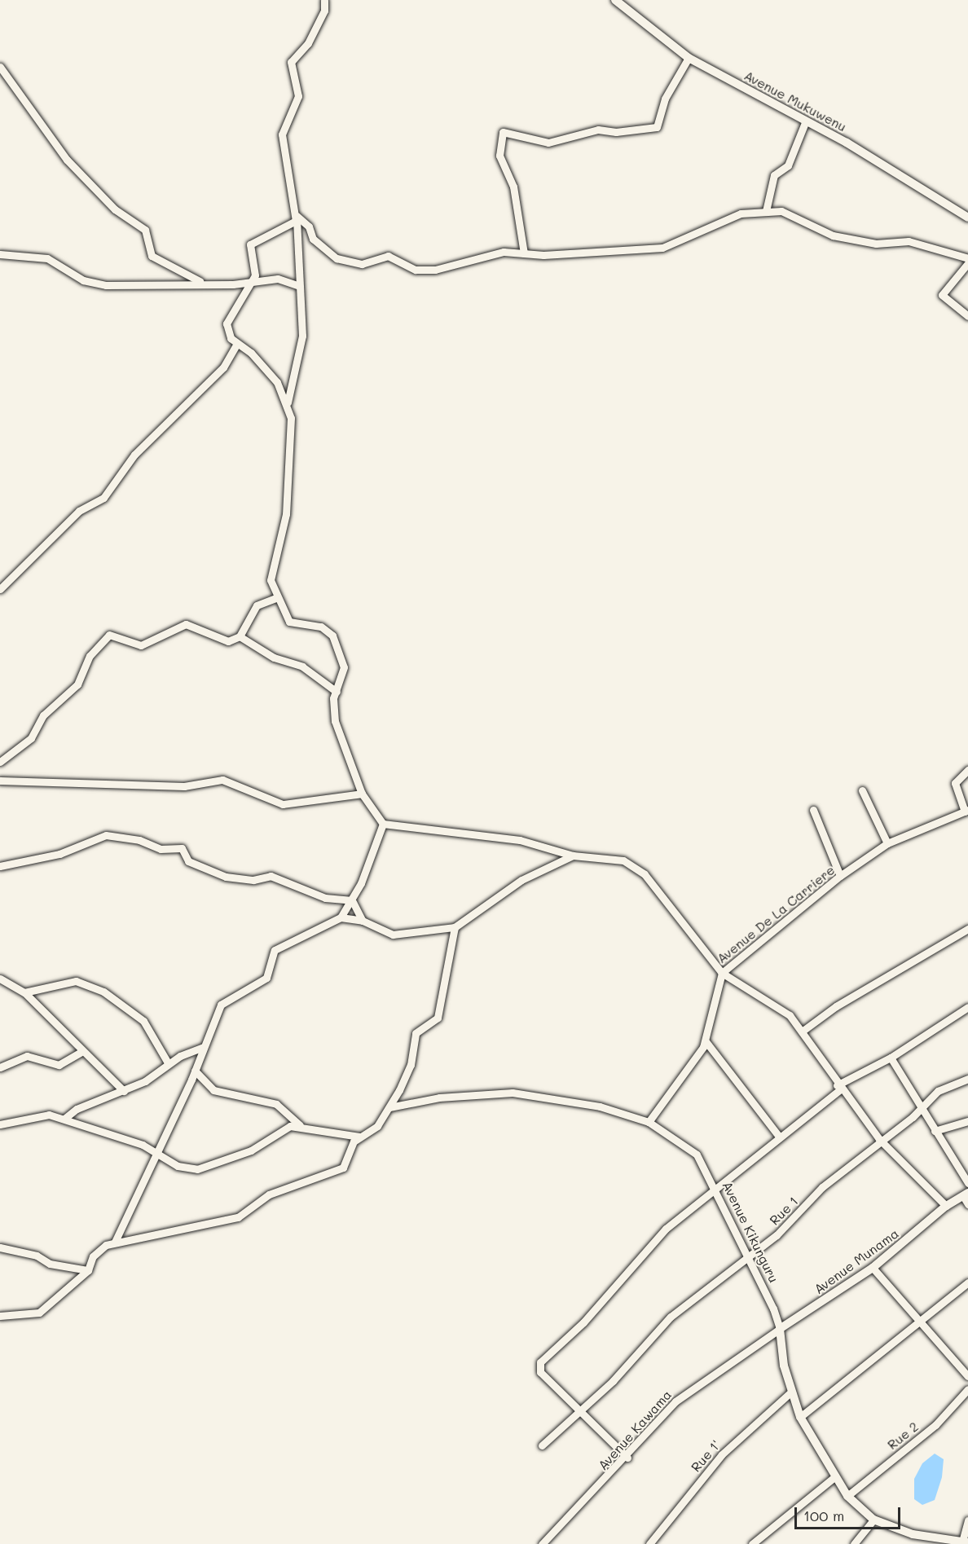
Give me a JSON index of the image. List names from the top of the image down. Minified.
{"streets":{"street":["Avenue Mukuwenu","Avenue De La Carriere","Rue 1","Avenue Kikunguru","Avenue Munama","Avenue Kawama","Rue 2","Rue 1'"]},"crossings":[["Avenue De La Carriere","Avenue Kikunguru"],["Rue 1","Avenue Kikunguru"],["Avenue Kikunguru","Avenue Munama"],["Avenue Kikunguru","Avenue Kawama"],["Avenue Kikunguru","Rue 2"],["Avenue Kikunguru","Rue 1'"],["Avenue Munama","Avenue Kawama"]],"scale_bar":"100 m"}
